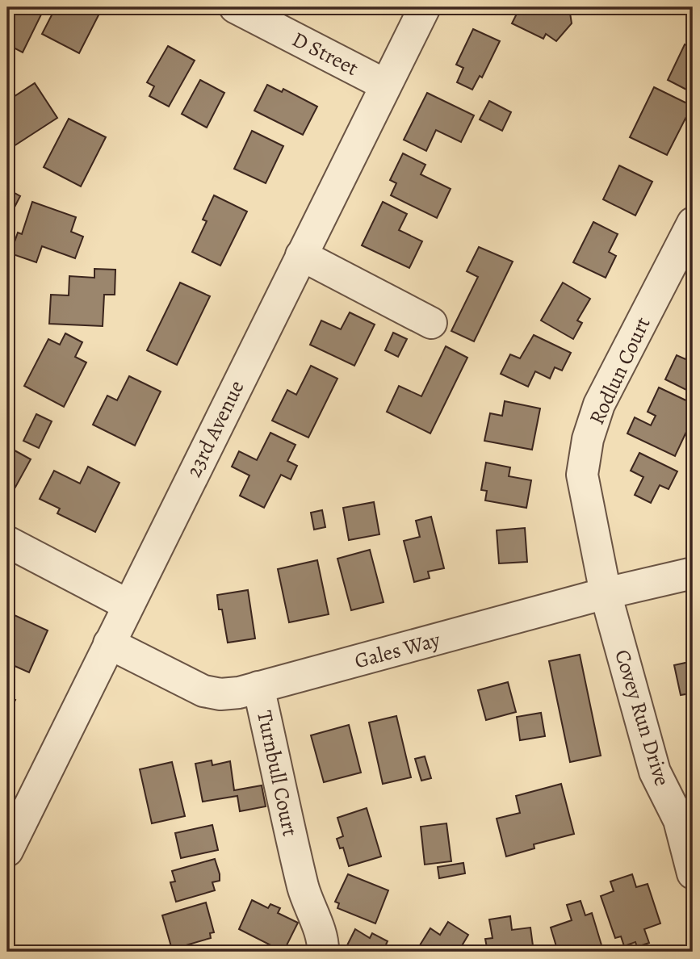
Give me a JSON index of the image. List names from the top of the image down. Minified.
{"streets":{"street":["D Street","Rodlun Court","23rd Avenue","Gales Way","Covey Run Drive","Turnbull Court"]},"crossings":[["D Street","23rd Avenue"],["Rodlun Court","Gales Way"],["Rodlun Court","Covey Run Drive"],["23rd Avenue","Gales Way"],["Gales Way","Covey Run Drive"],["Gales Way","Turnbull Court"]]}
